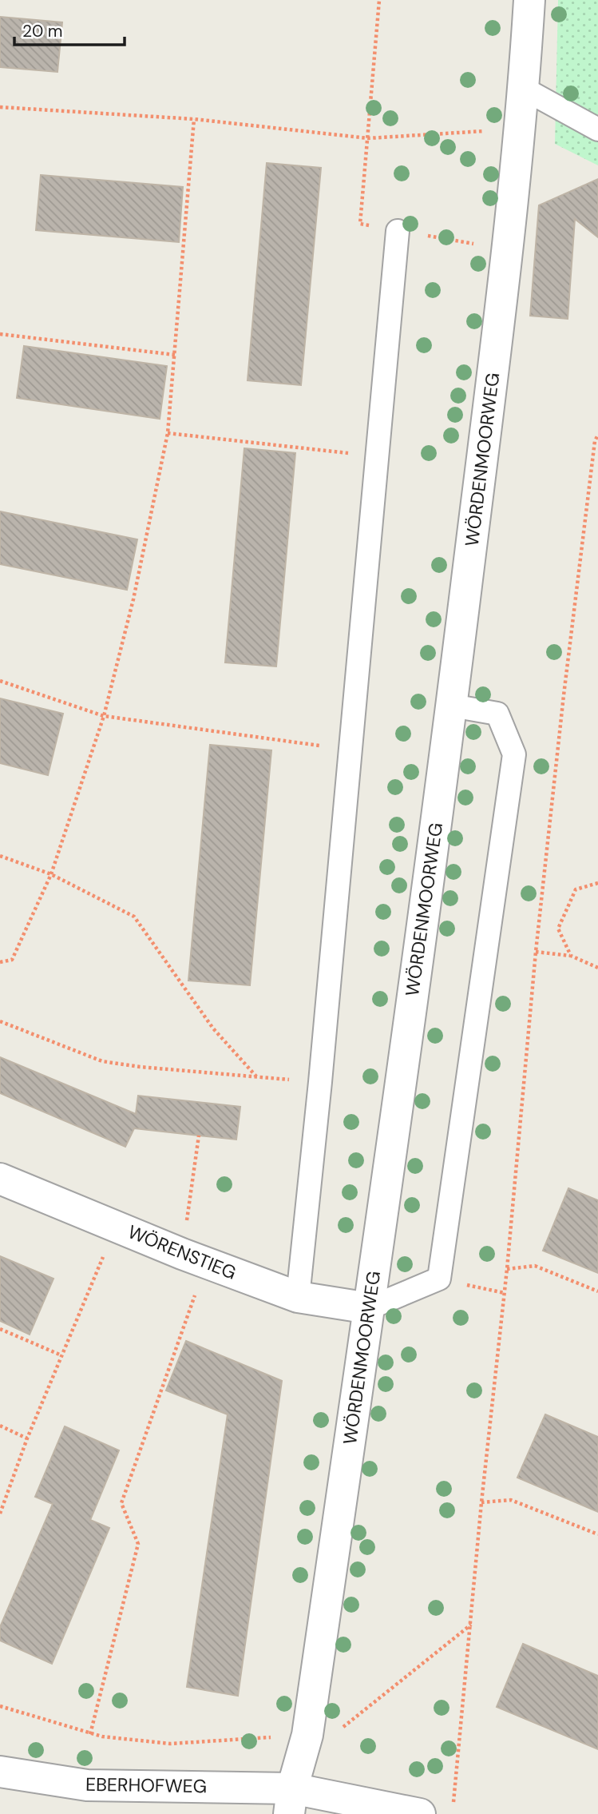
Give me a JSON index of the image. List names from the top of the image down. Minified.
{"streets":{"street":["WÖRDENMOORWEG","WÖRENSTIEG","EBERHOFWEG"]},"crossings":[["WÖRDENMOORWEG","WÖRENSTIEG"],["WÖRDENMOORWEG","EBERHOFWEG"]],"scale_bar":"20 m"}
